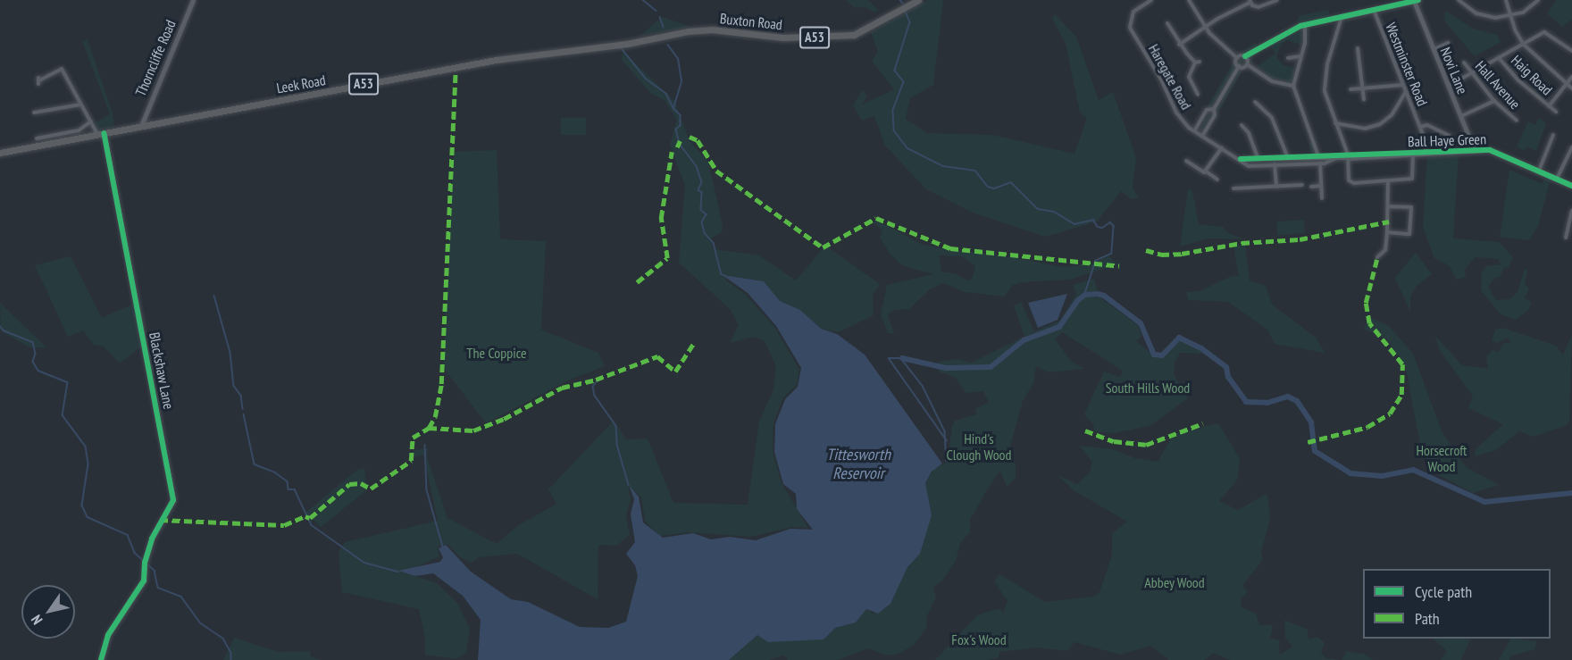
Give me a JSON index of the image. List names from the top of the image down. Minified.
{"streets":{"highway":["Buxton Road","A53","Leek Road"],"street":["Thorncliffe Road","Westminster Road","Novi Lane","Haig Road","Haregate Road","Hall Avenue","Ball Haye Green","Blackshaw Lane"]},"crossings":[["Buxton Road","Leek Road"],["Thorncliffe Road","Leek Road"],["Westminster Road","Ball Haye Green"],["Novi Lane","Ball Haye Green"],["Leek Road","Blackshaw Lane"]],"water":["Tittesworth Reservoir"],"parks":["The Coppice","South Hills Wood","Hind's Clough Wood","Horsecroft Wood","Abbey Wood","Fox's Wood"],"legend":["Cycle path","Path"],"north":"bottom left"}
